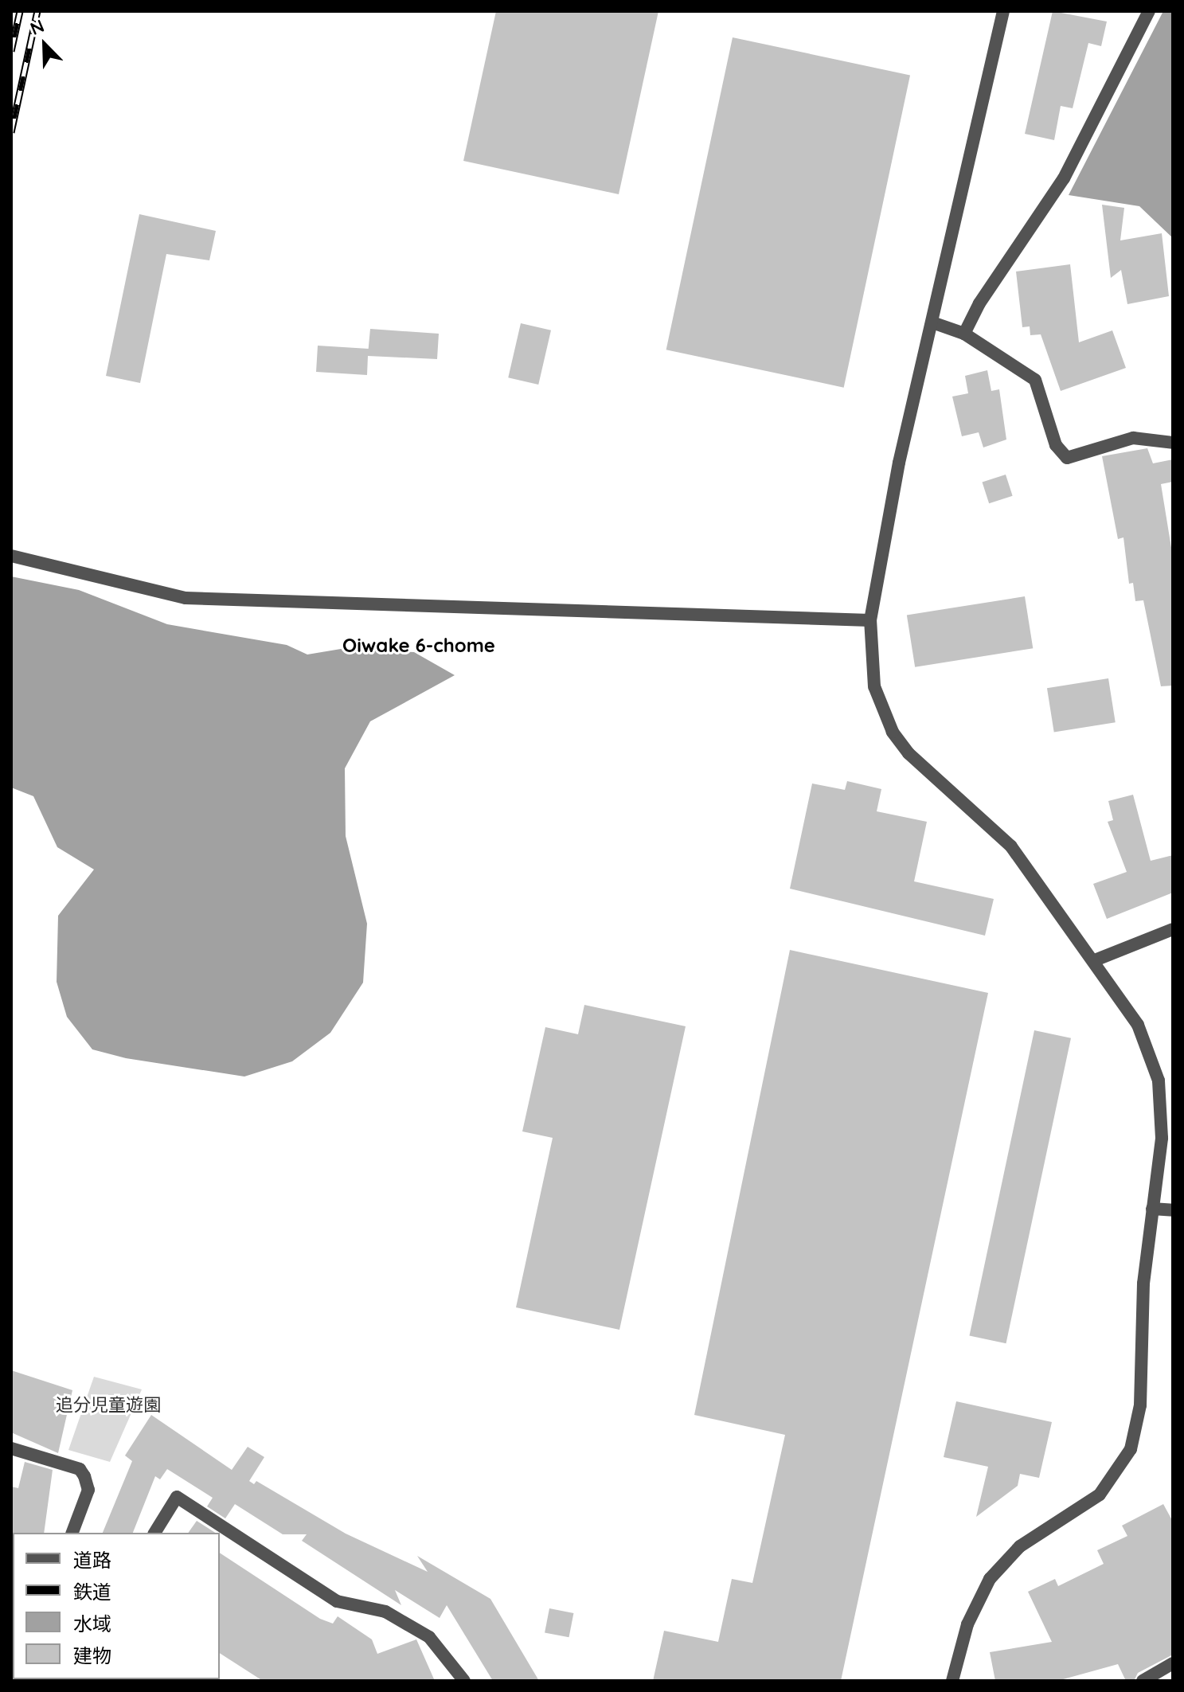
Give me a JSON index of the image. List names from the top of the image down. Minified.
{"districts":["Oiwake 6-chome"],"parks":["追分児童遊園"],"legend":["道路","鉄道","水域","建物"],"north":"top left"}
